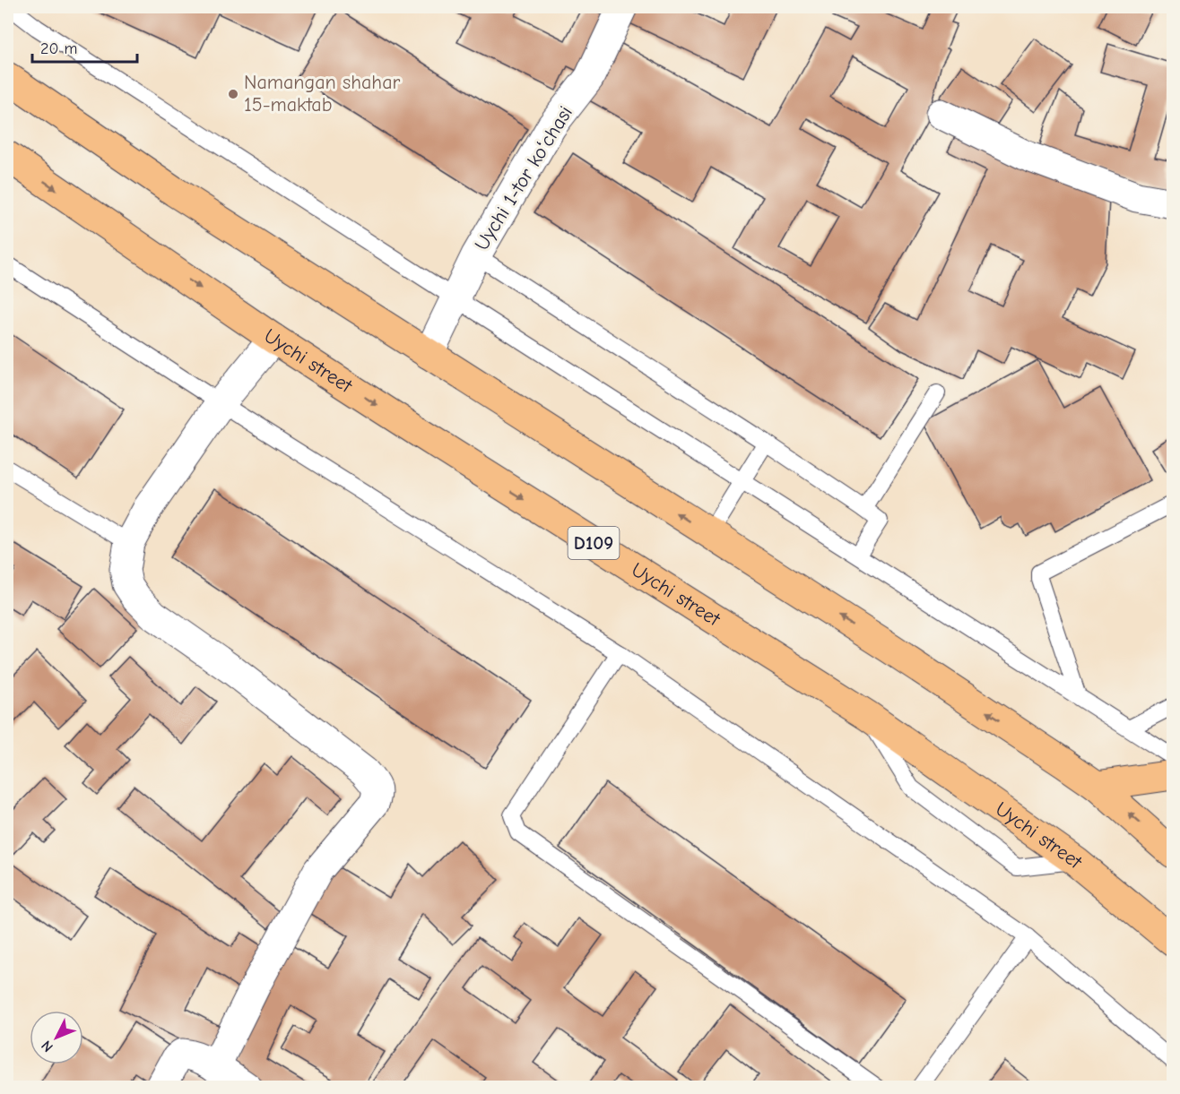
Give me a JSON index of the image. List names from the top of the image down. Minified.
{"streets":{"main road":["Uychi street","D109"],"street":["Uychi 1-tor koʻchasi"]},"places":["Namangan shahar 15-maktab"],"scale_bar":"20 m","north":"bottom left"}
